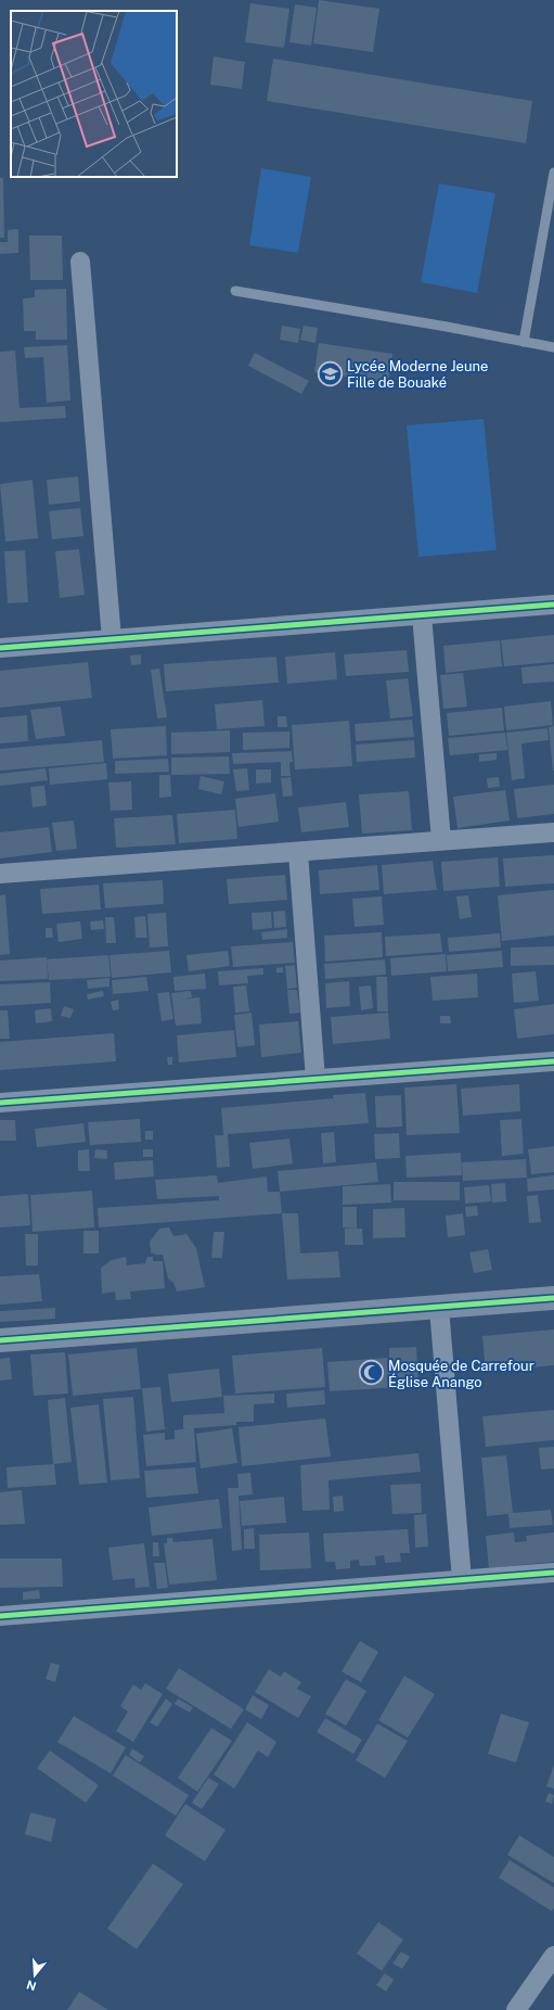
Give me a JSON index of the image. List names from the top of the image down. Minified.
{"places":{"school or university":["Lycée Moderne Jeune Fille de Bouaké"],"mosque":["Mosquée de Carrefour Église Anango"]},"north":"bottom"}
